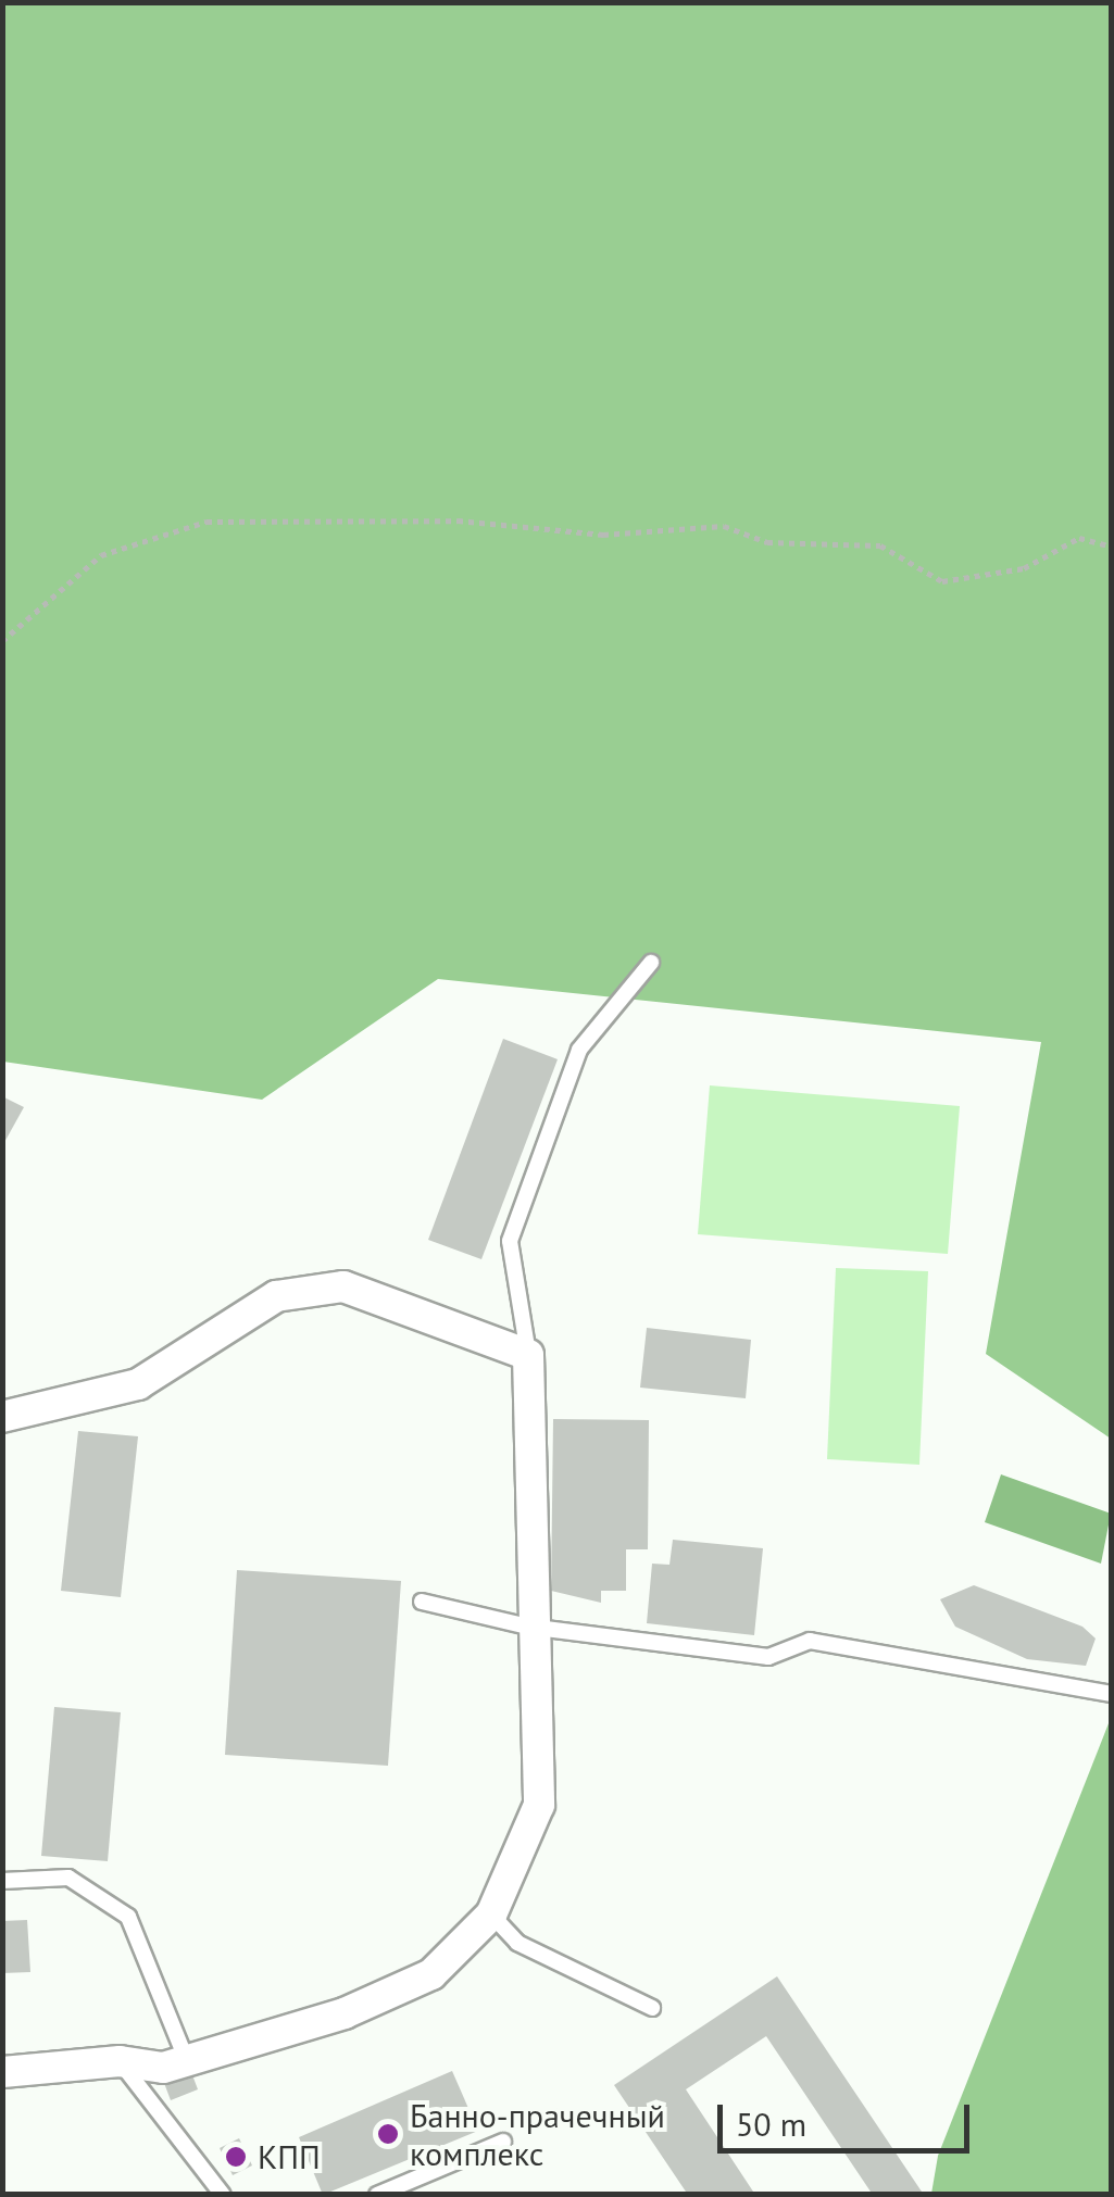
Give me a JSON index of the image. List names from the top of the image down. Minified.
{"places":["Банно-прачечный комплекс","КПП"],"scale_bar":"50 m"}
